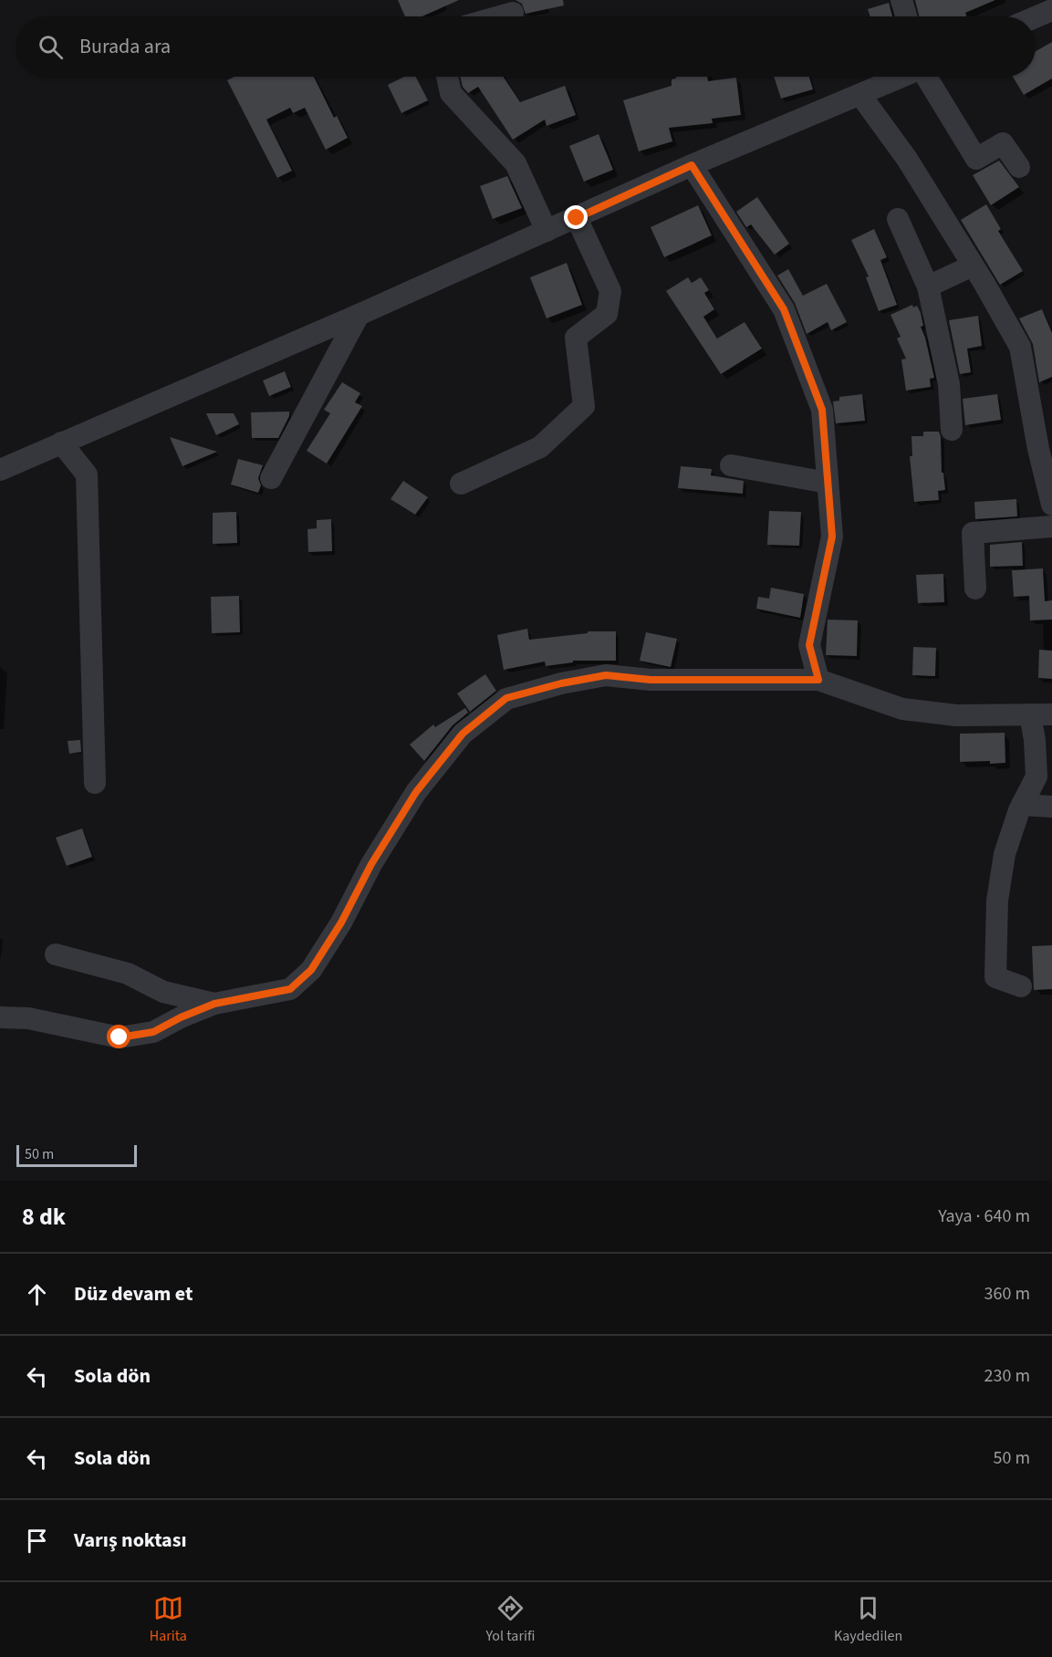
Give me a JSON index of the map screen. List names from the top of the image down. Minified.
{"scale_bar":"50 m","page":{"search":"Burada ara","scale":"50 m","heading":["8 dk","Yaya · 640 m"],"list":[["Düz devam et","360 m"],["Sola dön","230 m"],["Sola dön","50 m"],"Varış noktası"],"nav":["Harita","Yol tarifi","Kaydedilen"]}}
